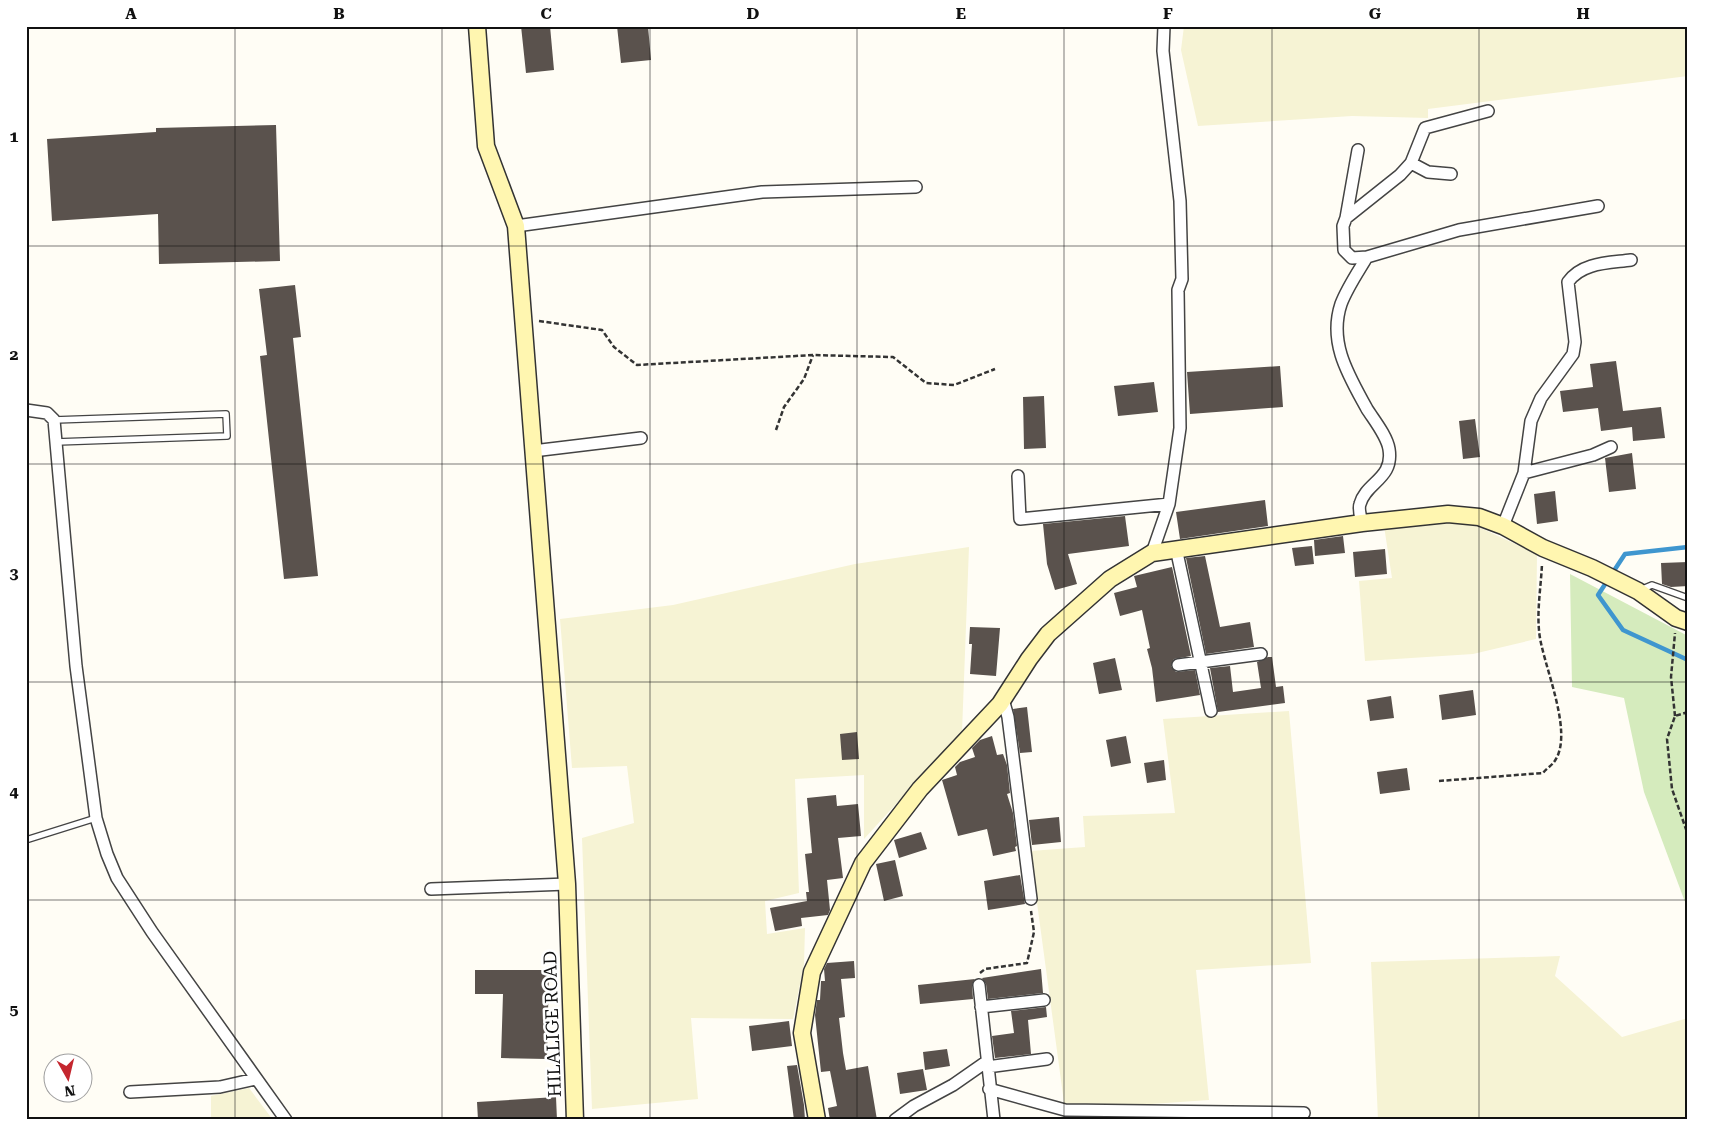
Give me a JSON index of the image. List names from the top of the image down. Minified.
{"streets":{"street":["HILALIGE ROAD"]},"north":"bottom","grid":{"columns":["A","B","C","D","E","F","G","H"],"rows":["1","2","3","4","5"]}}
